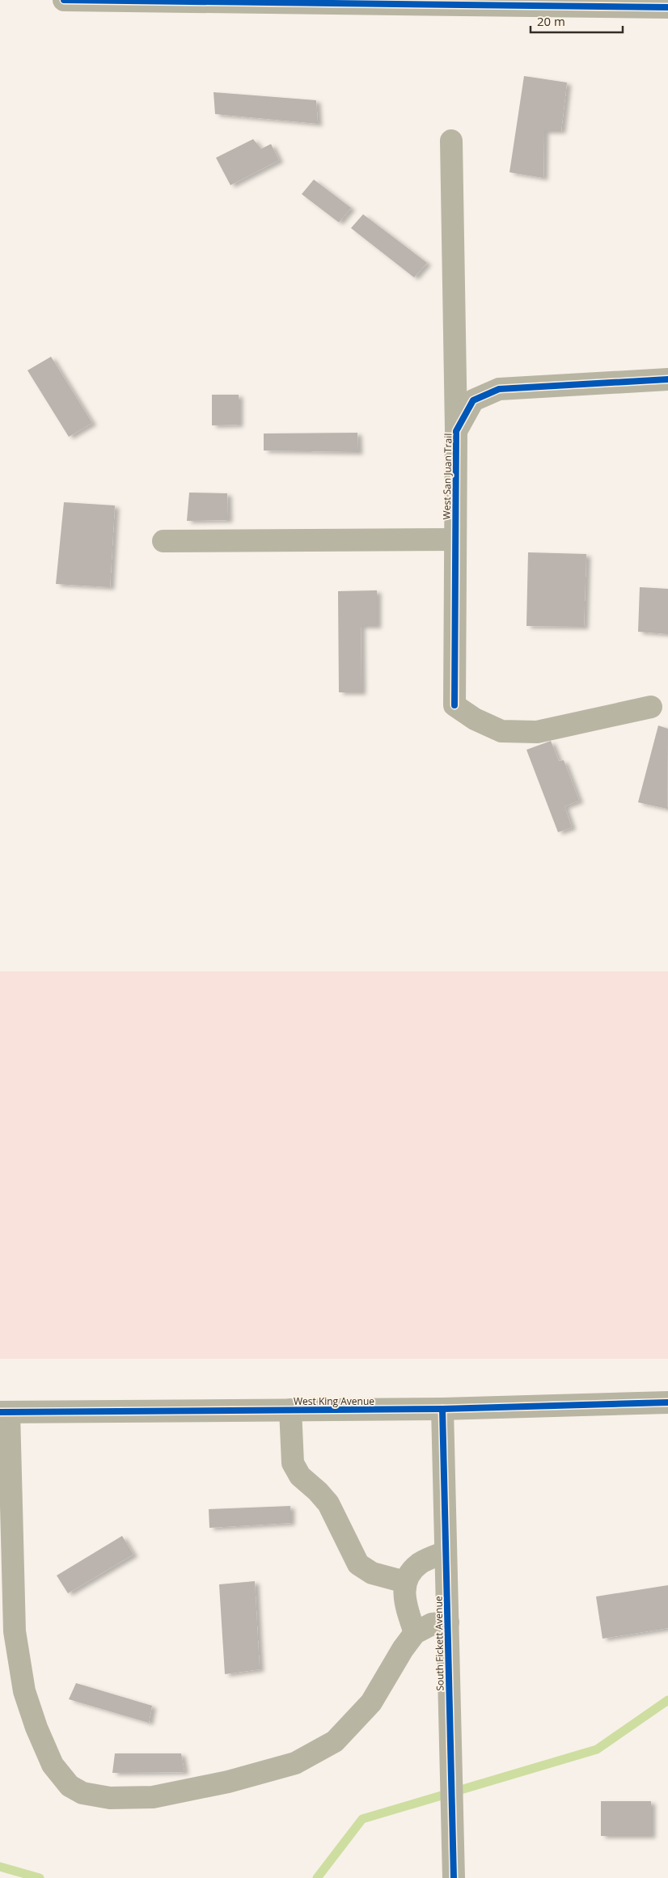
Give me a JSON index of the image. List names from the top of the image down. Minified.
{"streets":{"street":["West San Juan Trail","West King Avenue","South Fickett Avenue"]},"crossings":[["West King Avenue","South Fickett Avenue"]],"scale_bar":"20 m"}
